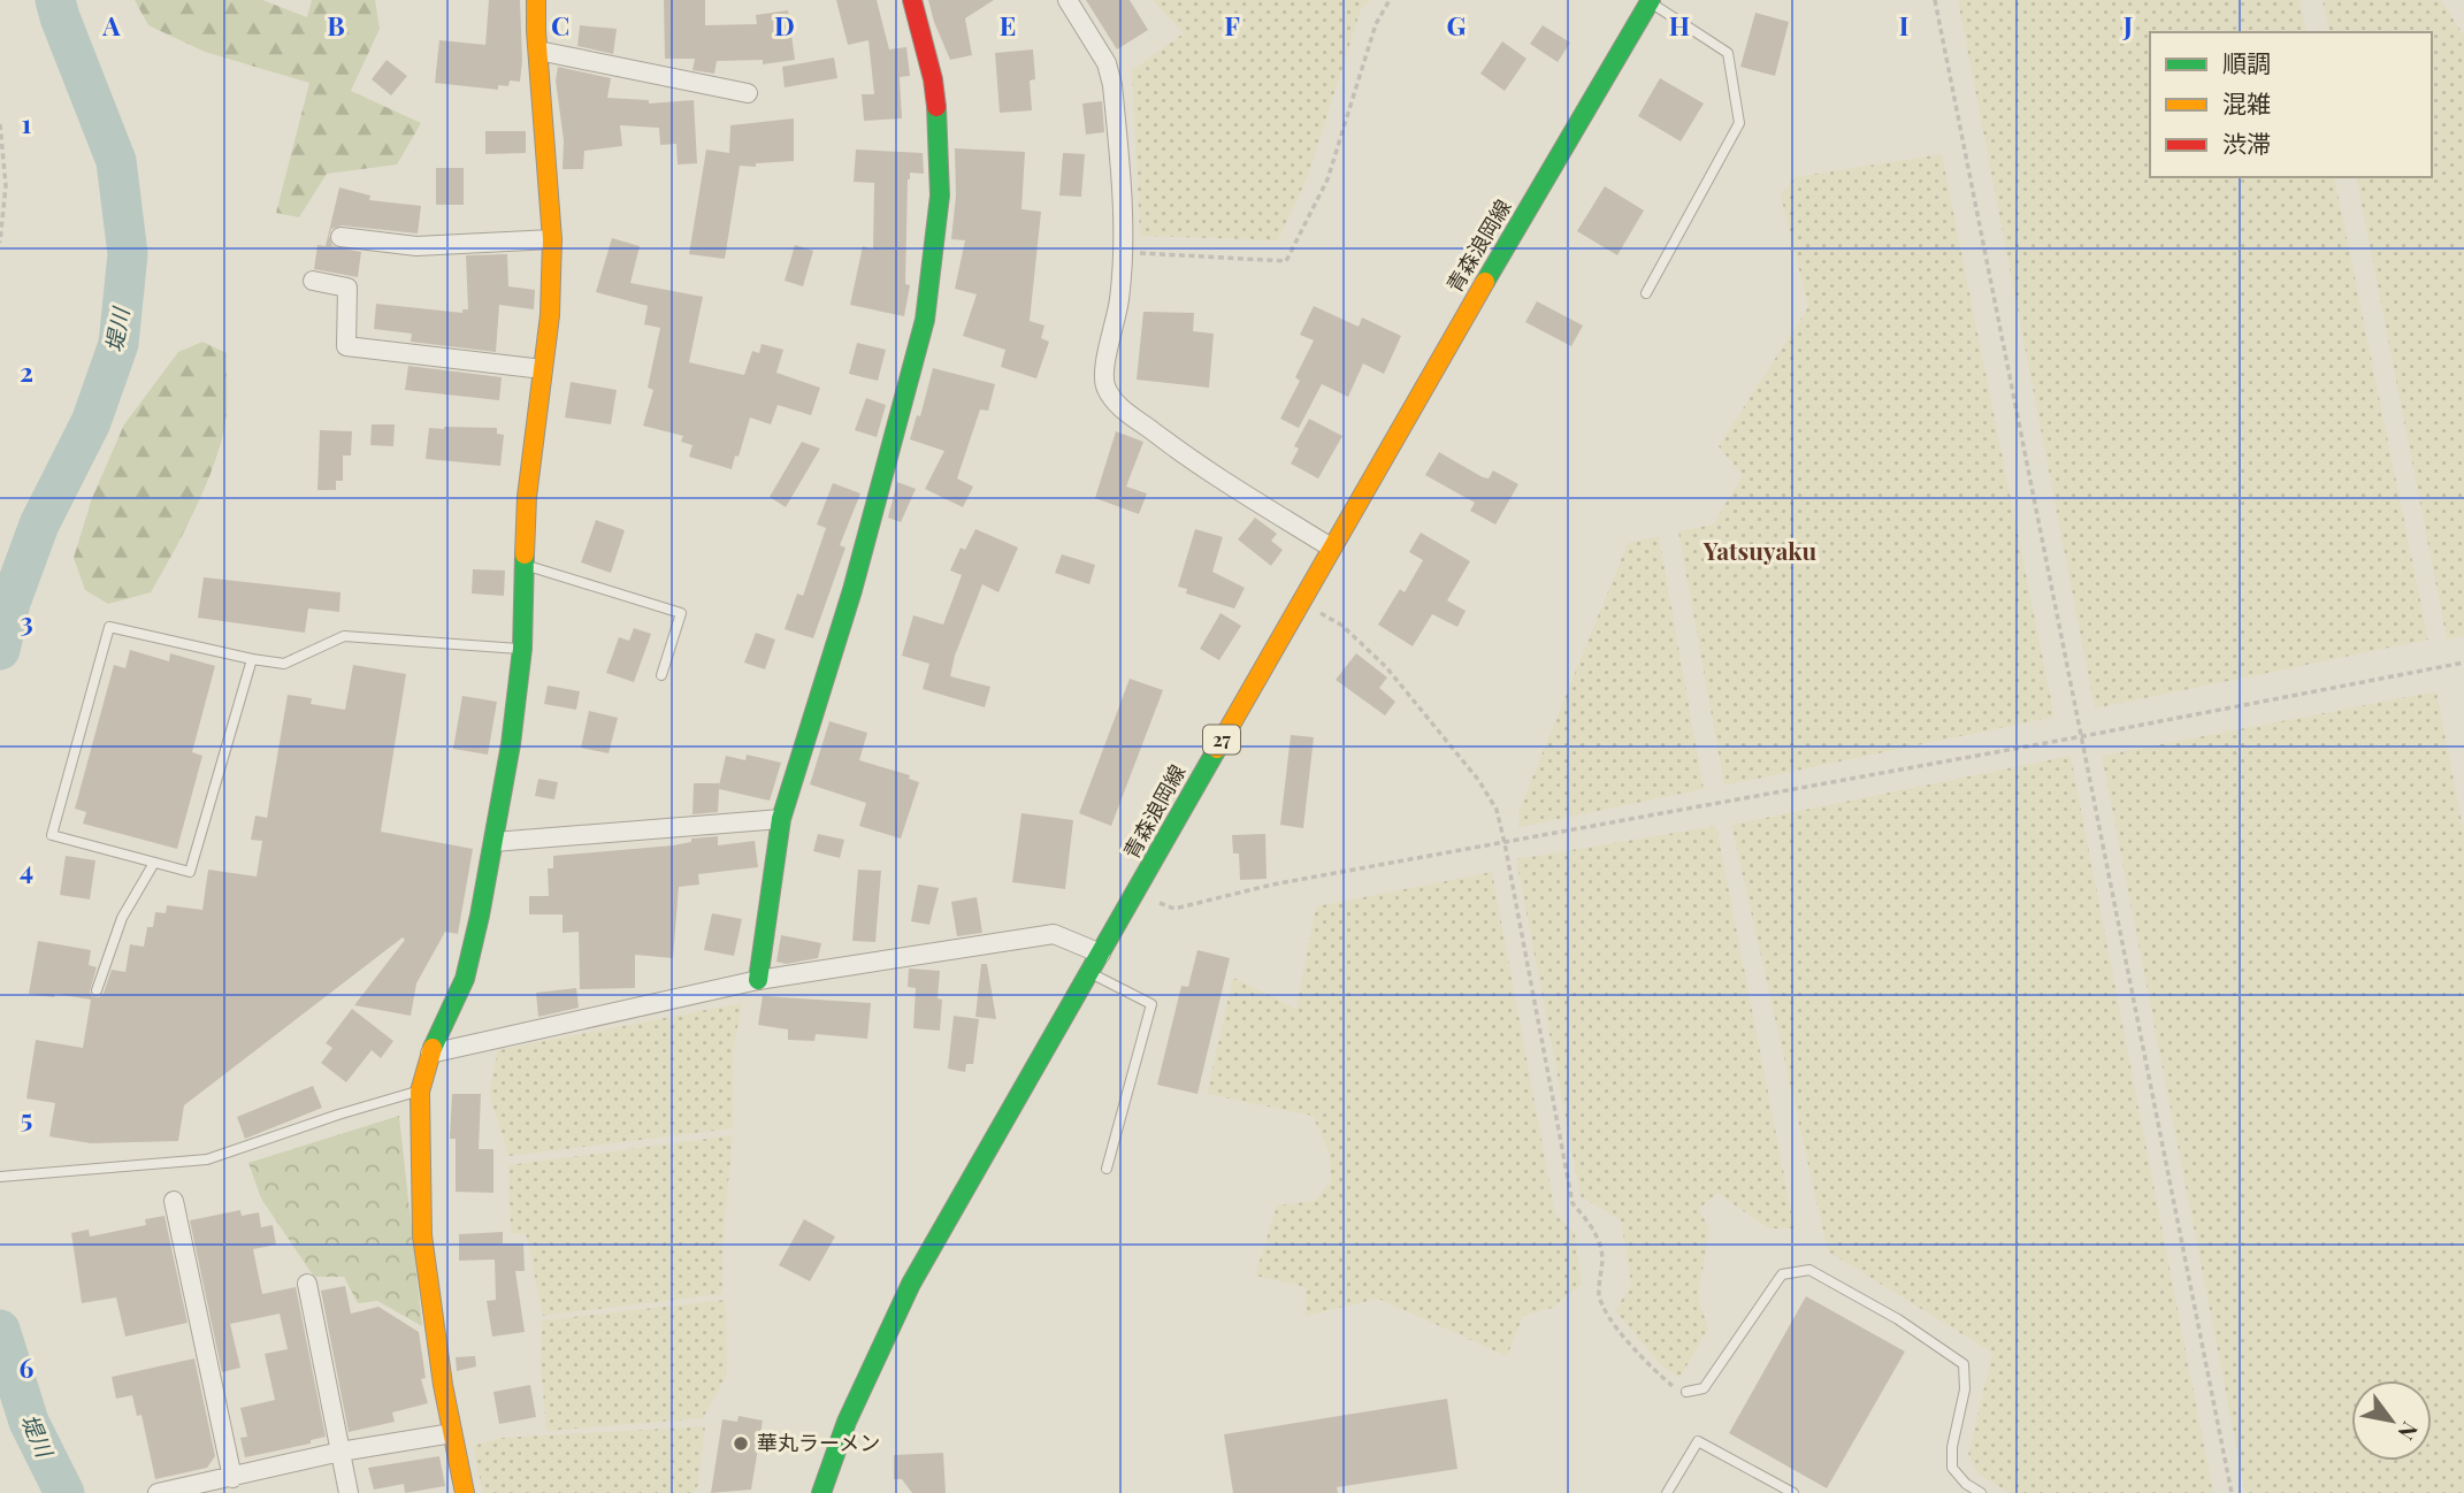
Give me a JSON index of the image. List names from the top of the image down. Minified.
{"streets":{"street":["青森浪岡線","27"]},"districts":["Yatsuyaku"],"water":["堤川"],"places":["華丸ラーメン"],"legend":["順調","混雑","渋滞"],"north":"bottom right","grid":{"columns":["A","B","C","D","E","F","G","H","I","J"],"rows":["1","2","3","4","5","6"]}}
